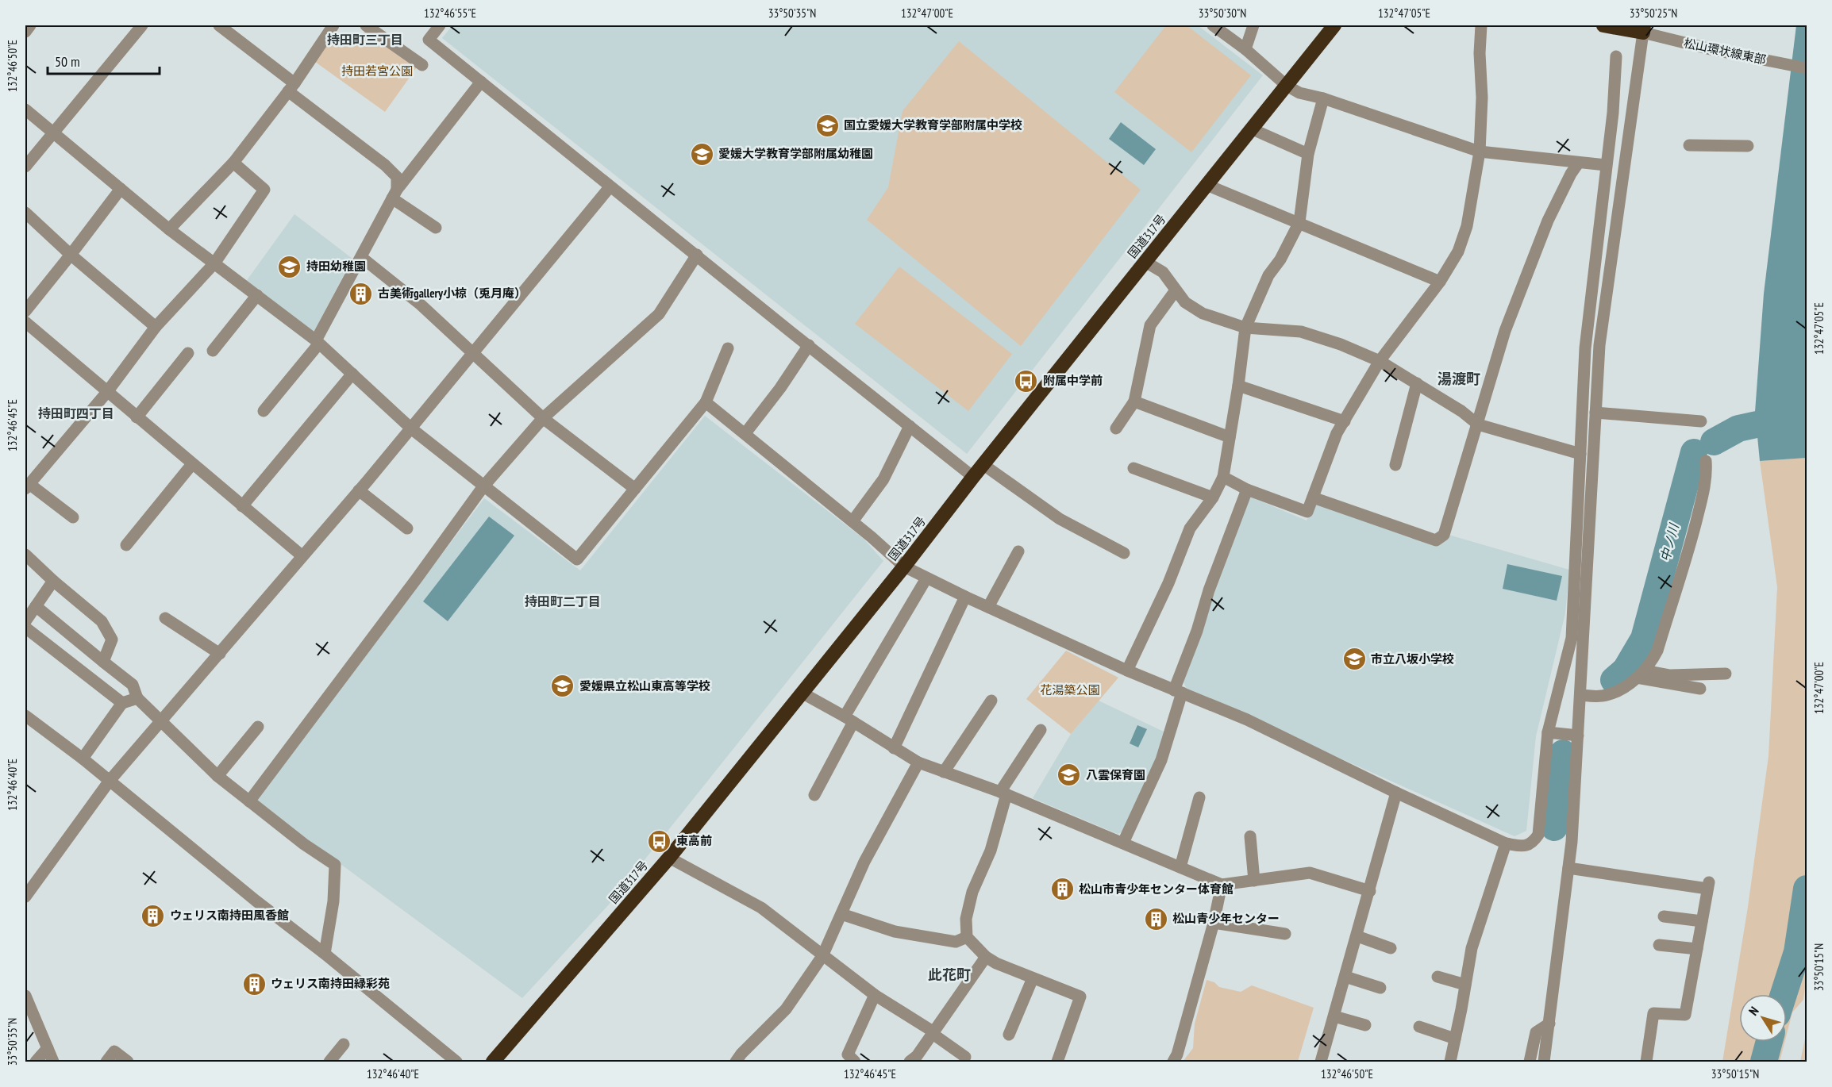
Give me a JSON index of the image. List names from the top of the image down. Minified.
{"streets":{"highway":["国道317号"],"street":["松山環状線東部"]},"districts":["持田町三丁目","湯渡町","持田町四丁目","持田町二丁目","此花町"],"water":["中ノ川"],"parks":["持田若宮公園","花湯築公園"],"places":{"school or university":["国立愛媛大学教育学部附属中学校","愛媛大学教育学部附属幼稚園","持田幼稚園","市立八坂小学校","愛媛県立松山東高等学校","八雲保育園"],"building":["古美術gallery小椋（兎月庵）","松山市青少年センター体育館","ウェリス南持田風香館","松山青少年センター","ウェリス南持田緑彩苑"],"bus stop":["附属中学前","東高前"]},"scale_bar":"50 m","north":"top left","coordinates":["132°46'55\"E","33°50'35\"N","132°47'00\"E","33°50'30\"N","132°47'05\"E","33°50'25\"N","132°46'50\"E","132°46'45\"E","132°46'40\"E","33°50'15\"N"]}
